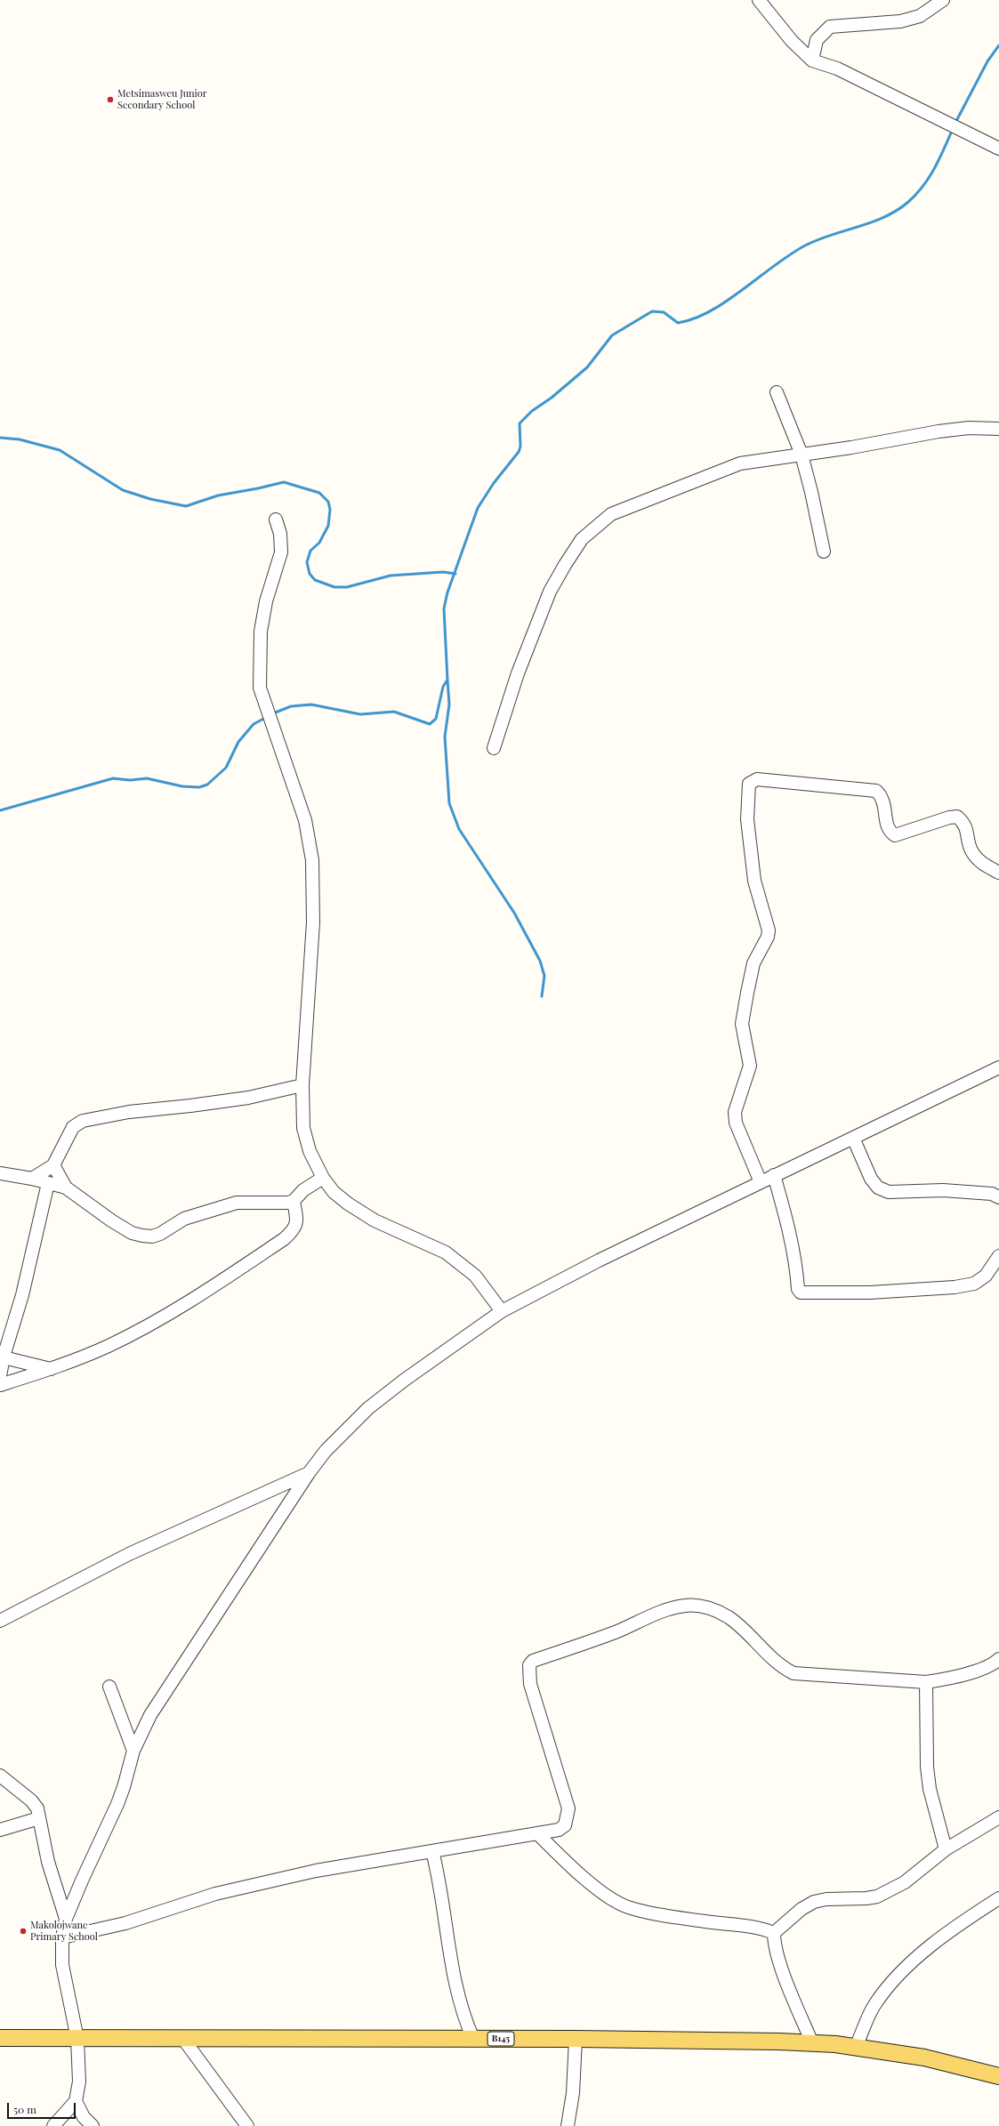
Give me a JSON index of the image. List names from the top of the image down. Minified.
{"streets":{"main road":["B145"]},"places":["Metsimasweu Junior Secondary School","Makolojwane Primary School"],"scale_bar":"50 m"}
